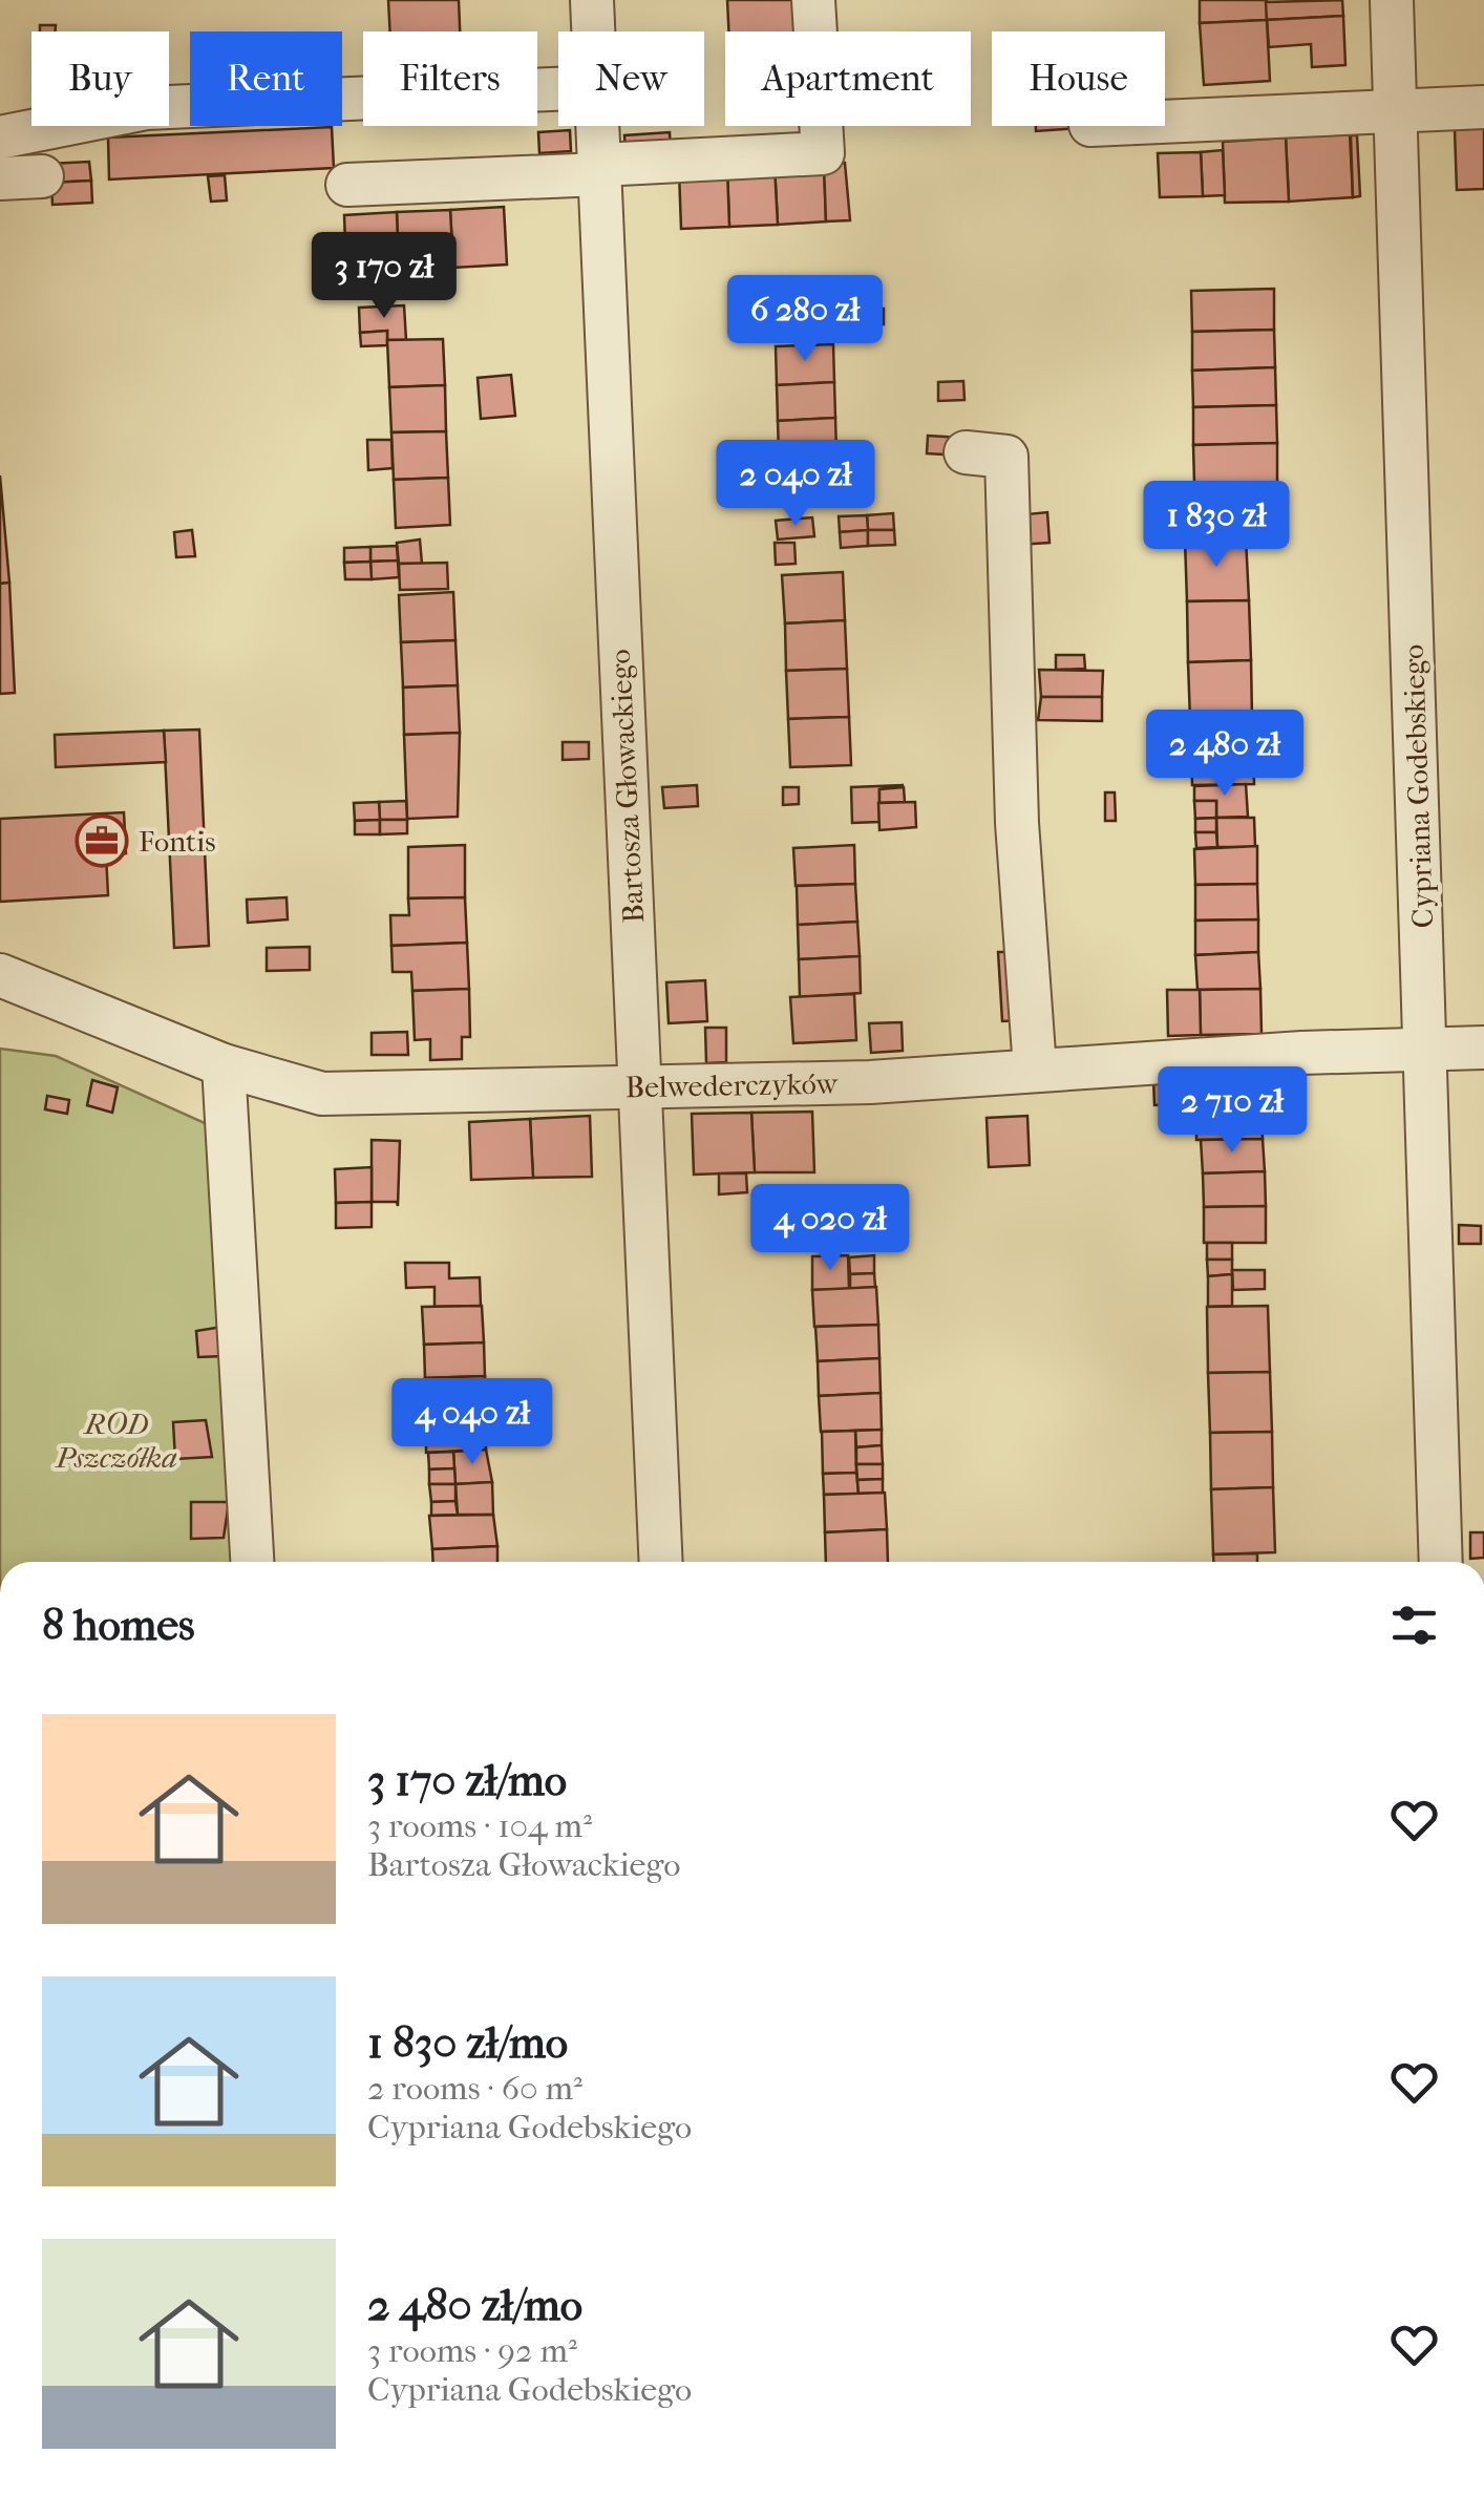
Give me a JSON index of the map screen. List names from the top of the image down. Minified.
{"streets":{"street":["Bartosza Głowackiego","Cypriana Godebskiego","Belwederczyków"]},"crossings":[["Bartosza Głowackiego","Belwederczyków"],["Cypriana Godebskiego","Belwederczyków"]],"parks":["ROD Pszczółka"],"places":{"office":["Fontis"]},"page":{"chip":["Buy","Rent","Filters","New","Apartment","House"],"price":["3 170 zł","6 280 zł","2 040 zł","1 830 zł","2 480 zł","2 710 zł","4 020 zł","4 040 zł"],"heading":"8 homes","list":[{"name":"3 170 zł/mo","note":"3 rooms · 104 m² · Bartosza Głowackiego"},{"name":"1 830 zł/mo","note":"2 rooms · 60 m² · Cypriana Godebskiego"},{"name":"2 480 zł/mo","note":"3 rooms · 92 m² · Cypriana Godebskiego"}]}}
